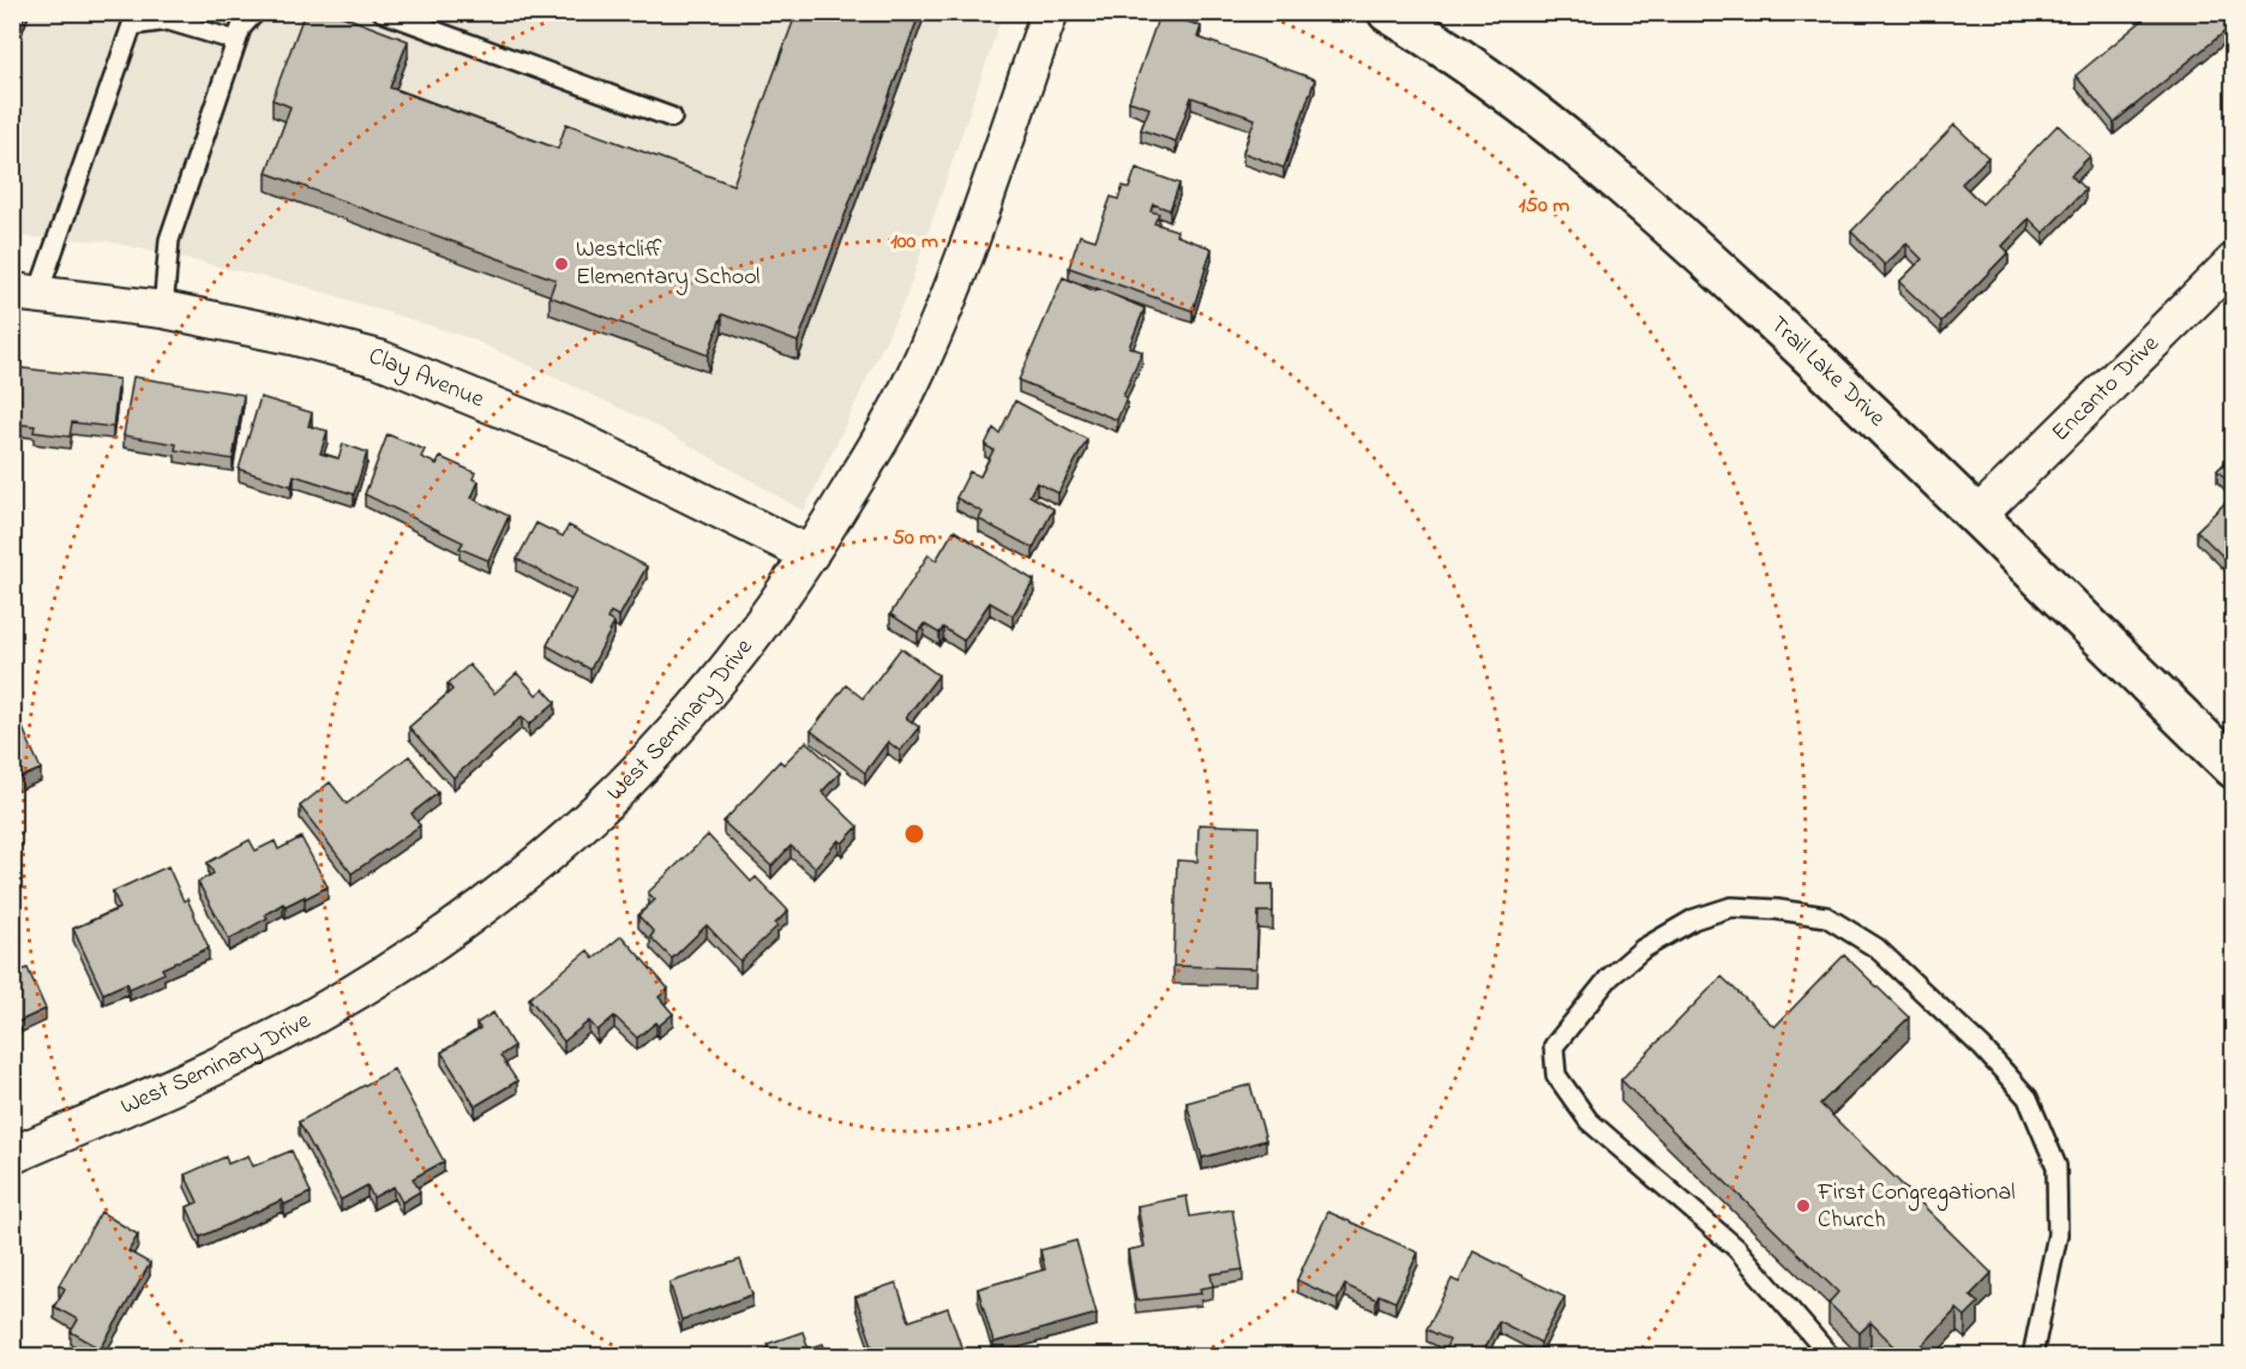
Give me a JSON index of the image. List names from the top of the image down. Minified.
{"streets":{"street":["Trail Lake Drive","Clay Avenue","Encanto Drive","West Seminary Drive"]},"crossings":[["Trail Lake Drive","Encanto Drive"],["Clay Avenue","West Seminary Drive"]],"places":["Westcliff Elementary School","First Congregational Church"],"rings":["150 m","100 m","50 m"]}
